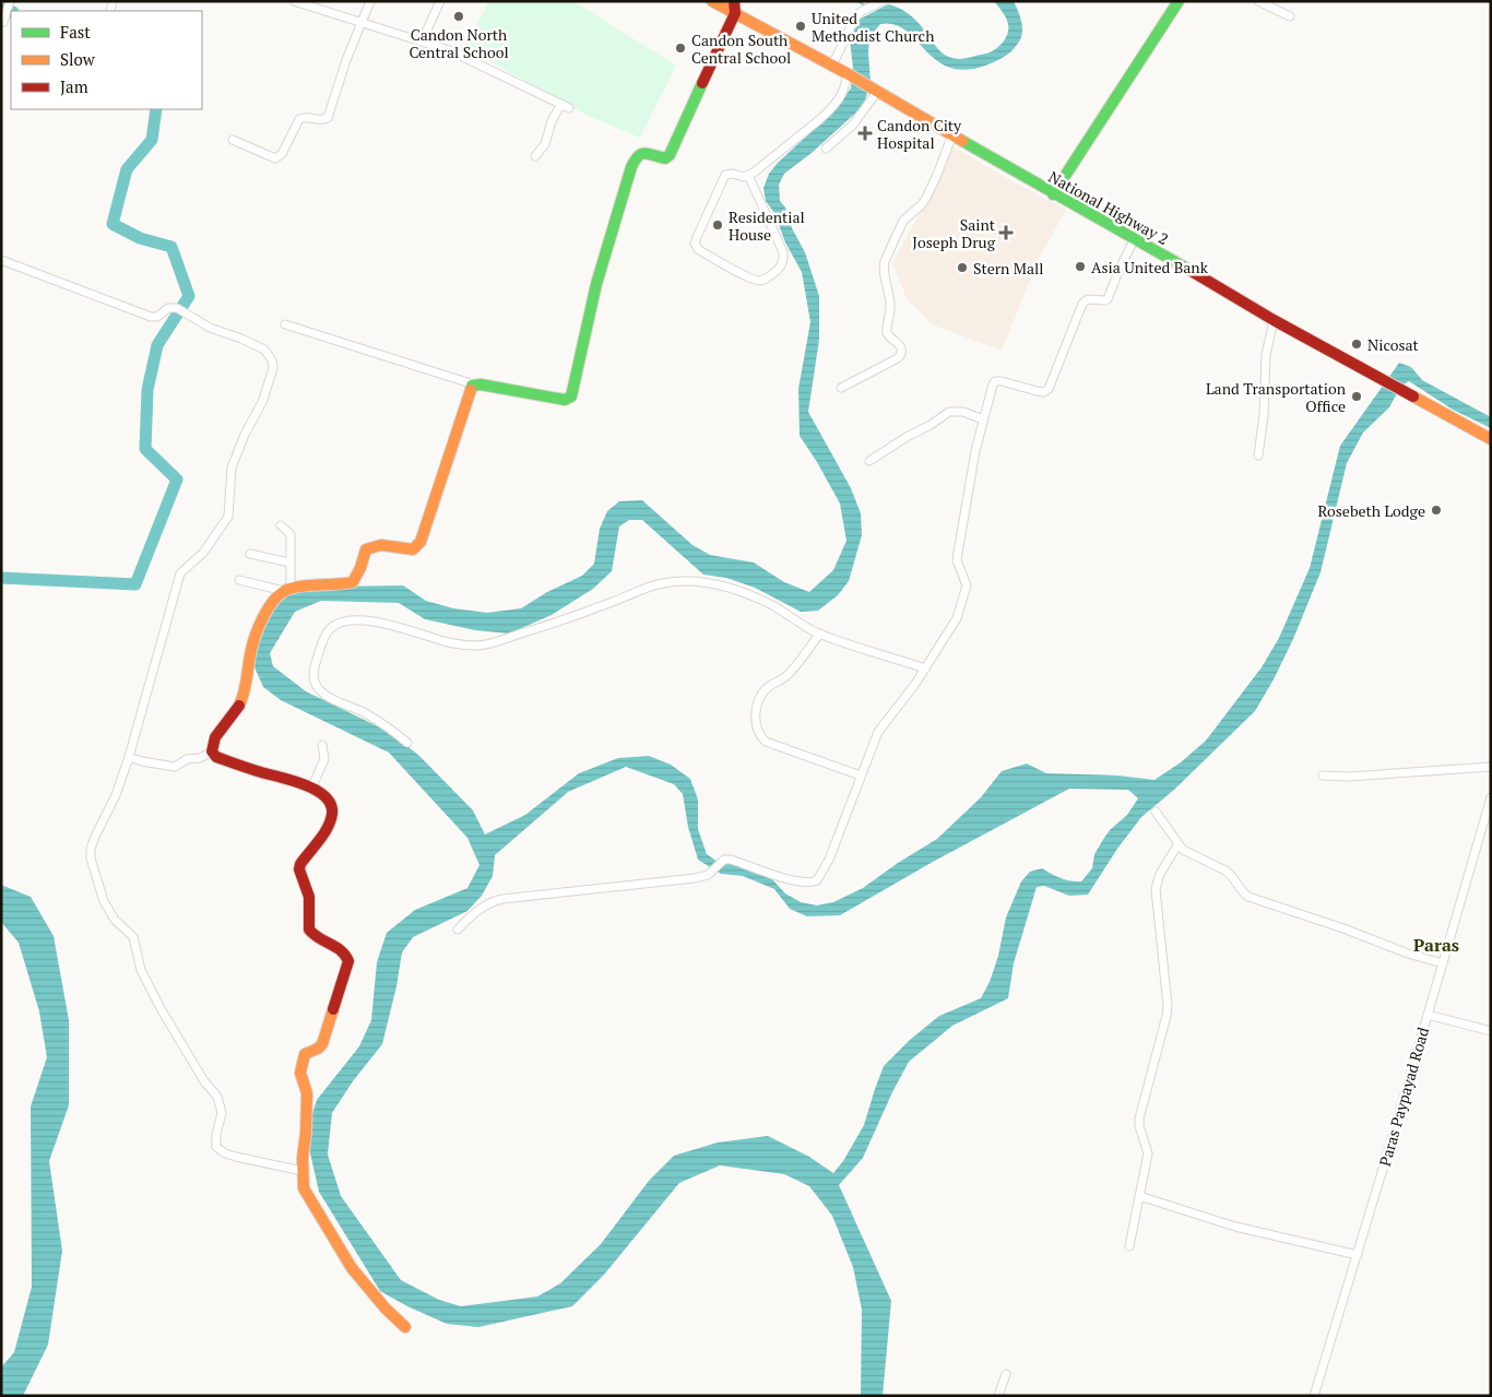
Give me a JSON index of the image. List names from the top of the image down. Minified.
{"streets":{"street":["National Highway 2","Paras Paypayad Road"]},"districts":["Paras"],"places":{"other":["Candon North Central School","United Methodist Church","Candon South Central School","Residential House","Asia United Bank","Stern Mall","Nicosat","Land Transportation Office","Rosebeth Lodge"],"health":["Candon City Hospital","Saint Joseph Drug"]},"legend":["Fast","Slow","Jam"]}
